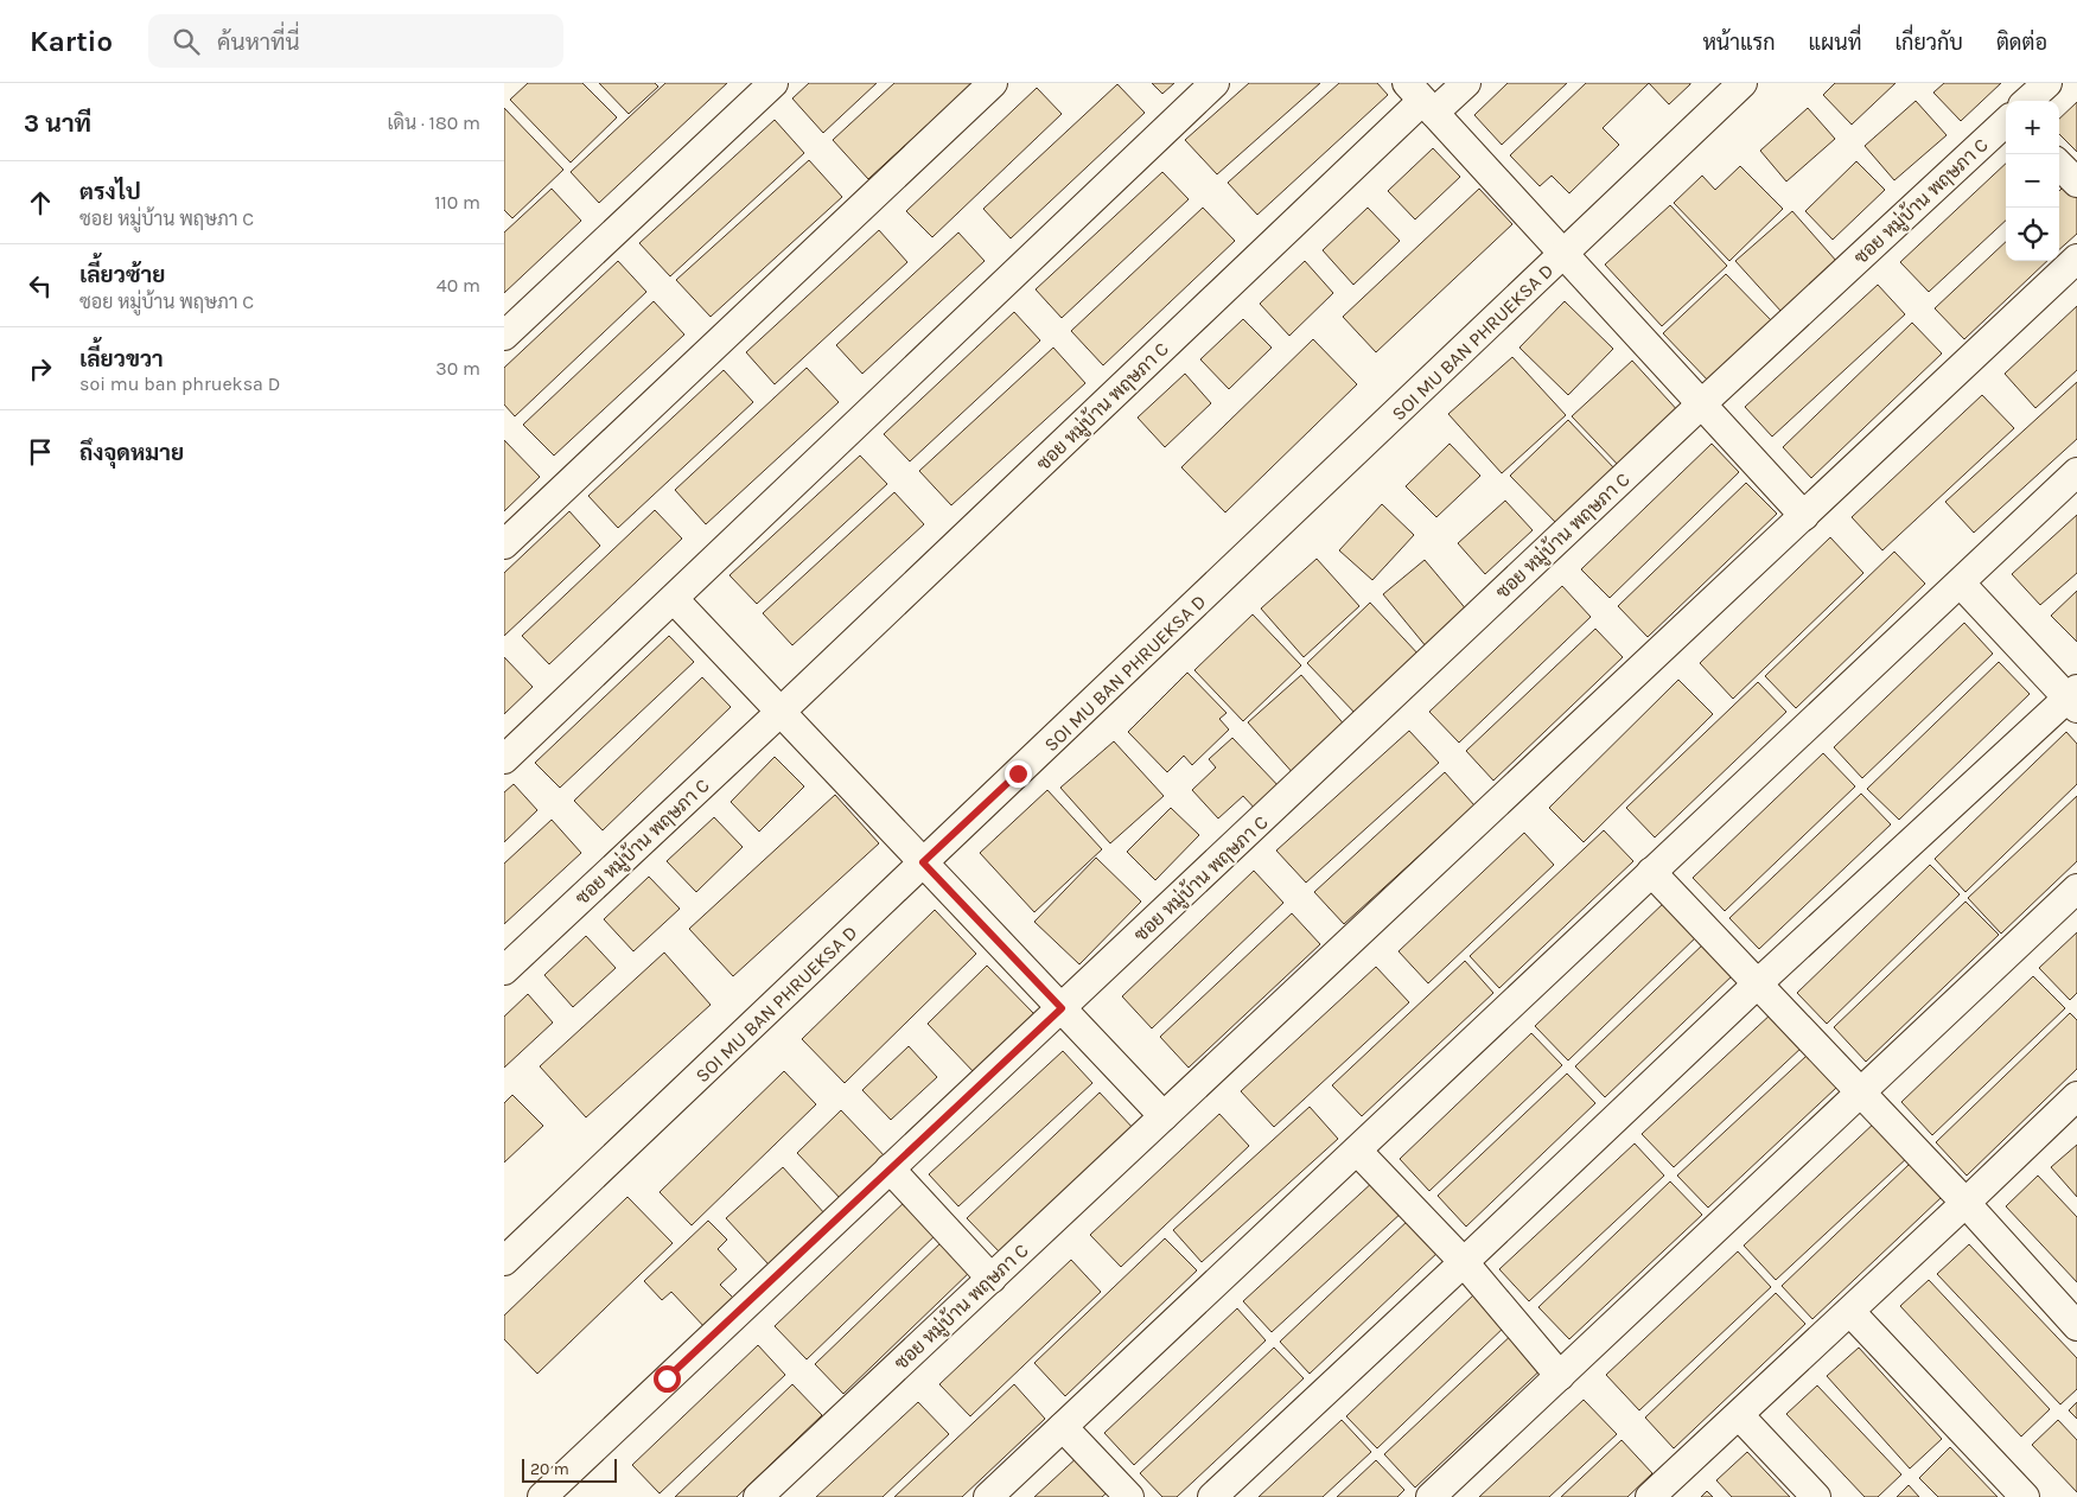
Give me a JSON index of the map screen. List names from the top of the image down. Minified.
{"streets":{"street":["ซอย หมู่บ้าน พฤษภา C","SOI MU BAN PHRUEKSA D"]},"scale_bar":"20 m","page":{"header":"Kartio","search":"ค้นหาที่นี่","nav":["หน้าแรก","แผนที่","เกี่ยวกับ","ติดต่อ"],"heading":["3 นาที","เดิน · 180 m"],"map_buttons":["+","−"],"list":[["ตรงไป","ซอย หมู่บ้าน พฤษภา C","110 m"],["เลี้ยวซ้าย","ซอย หมู่บ้าน พฤษภา C","40 m"],["เลี้ยวขวา","soi mu ban phrueksa D","30 m"],"ถึงจุดหมาย"],"scale":"20 m"}}
